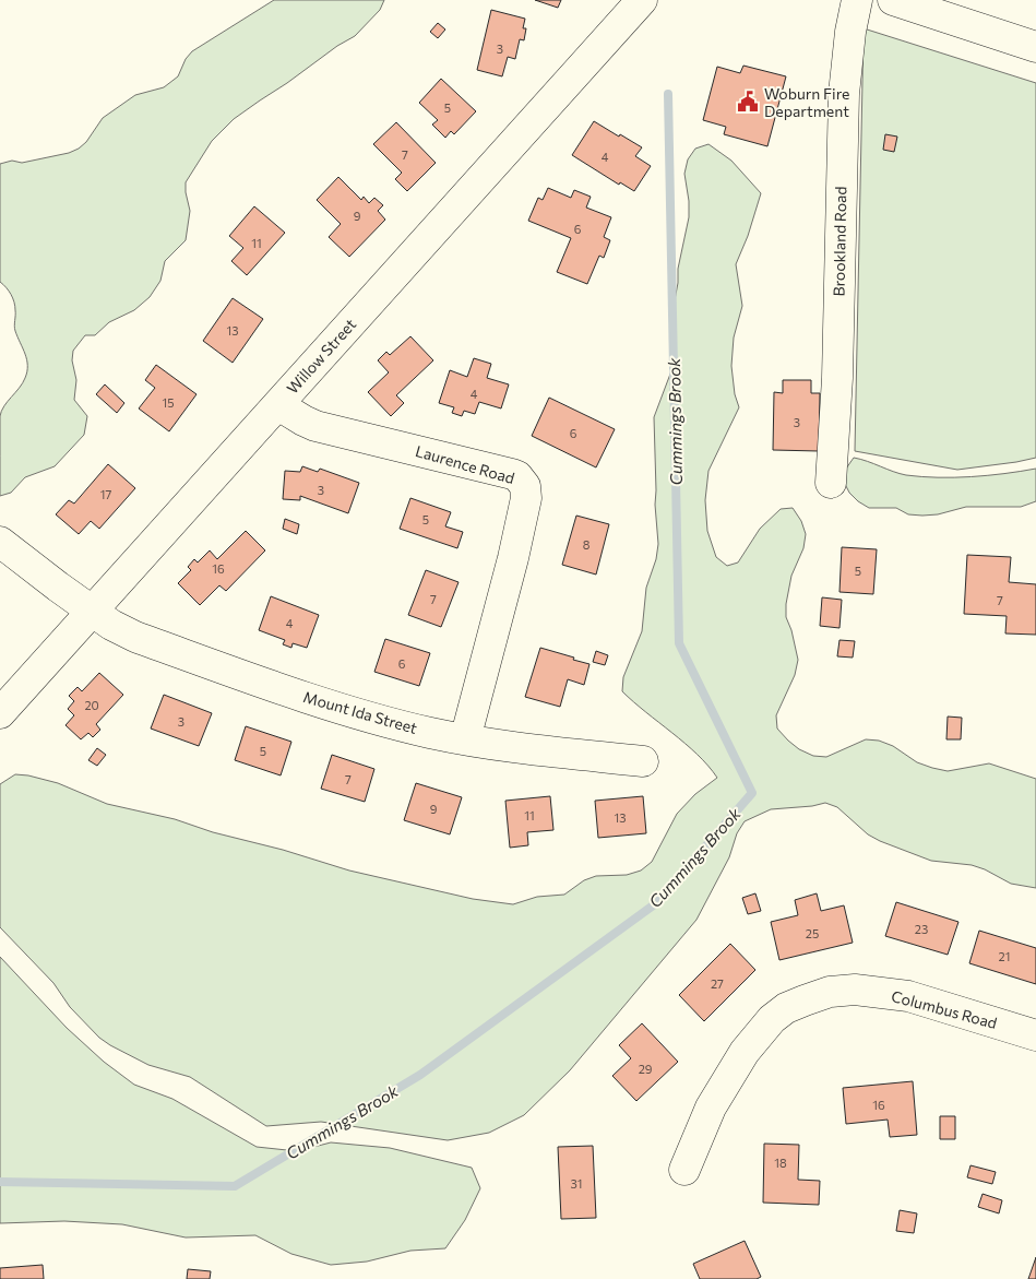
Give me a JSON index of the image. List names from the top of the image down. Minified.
{"streets":{"street":["Brookland Road","Willow Street","Laurence Road","Mount Ida Street","Columbus Road"]},"crossings":[["Willow Street","Laurence Road"],["Willow Street","Mount Ida Street"],["Laurence Road","Mount Ida Street"]],"water":["Cummings Brook"],"places":{"public building":["Woburn Fire Department"]},"house_numbers":["3","5","7","4","9","6","11","13","4","15","3","6","3","17","5","8","16","5","7","7","4","6","20","3","5","7","9","11","13","23","25","21","27","29","16","18","31"]}
